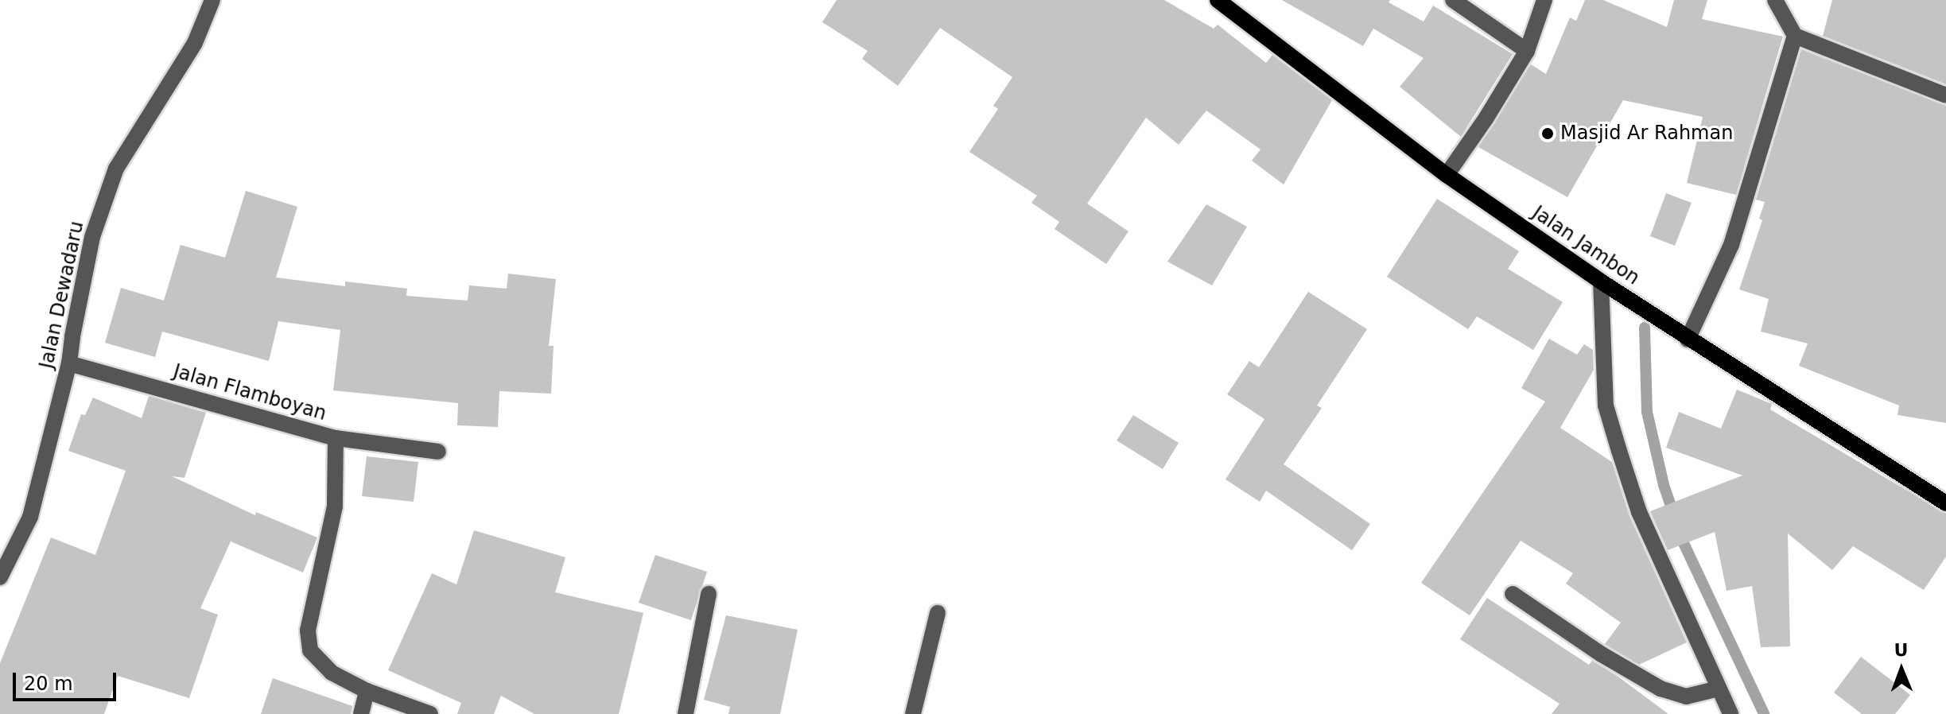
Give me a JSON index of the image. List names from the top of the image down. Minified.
{"streets":{"main road":["Jalan Jambon"],"street":["Jalan Dewadaru","Jalan Flamboyan"]},"crossings":[["Jalan Dewadaru","Jalan Flamboyan"]],"places":["Masjid Ar Rahman"],"scale_bar":"20 m","north":"top"}
